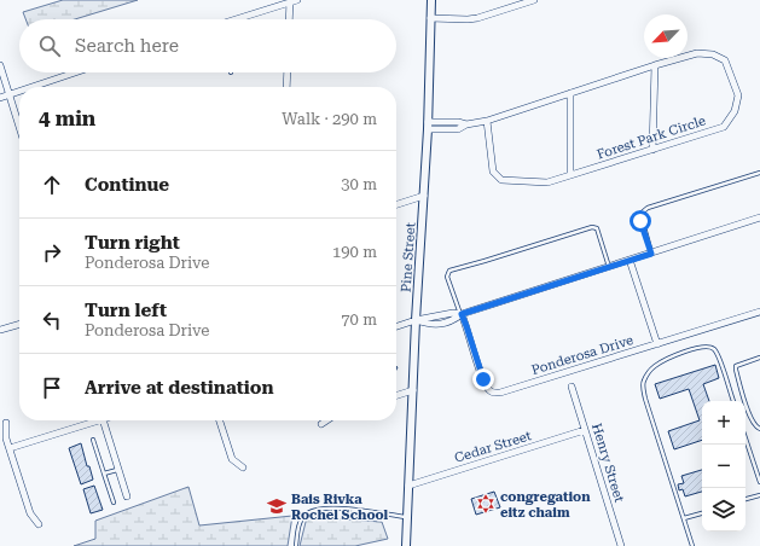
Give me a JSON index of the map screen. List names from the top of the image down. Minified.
{"streets":{"street":["Forest Park Circle","Pine Street","Ponderosa Drive","Cedar Street","Henry Street"]},"crossings":[["Forest Park Circle","Pine Street"],["Pine Street","Cedar Street"],["Cedar Street","Henry Street"]],"places":{"synagogue":["congregation eitz chaim"],"school or university":["Bais Rivka Rochel School"]},"north":"bottom left","page":{"search":"Search here","heading":["4 min","Walk · 290 m"],"list":[["Continue","30 m"],["Turn right","Ponderosa Drive","190 m"],["Turn left","Ponderosa Drive","70 m"],"Arrive at destination"],"map_buttons":["+","−"]}}
